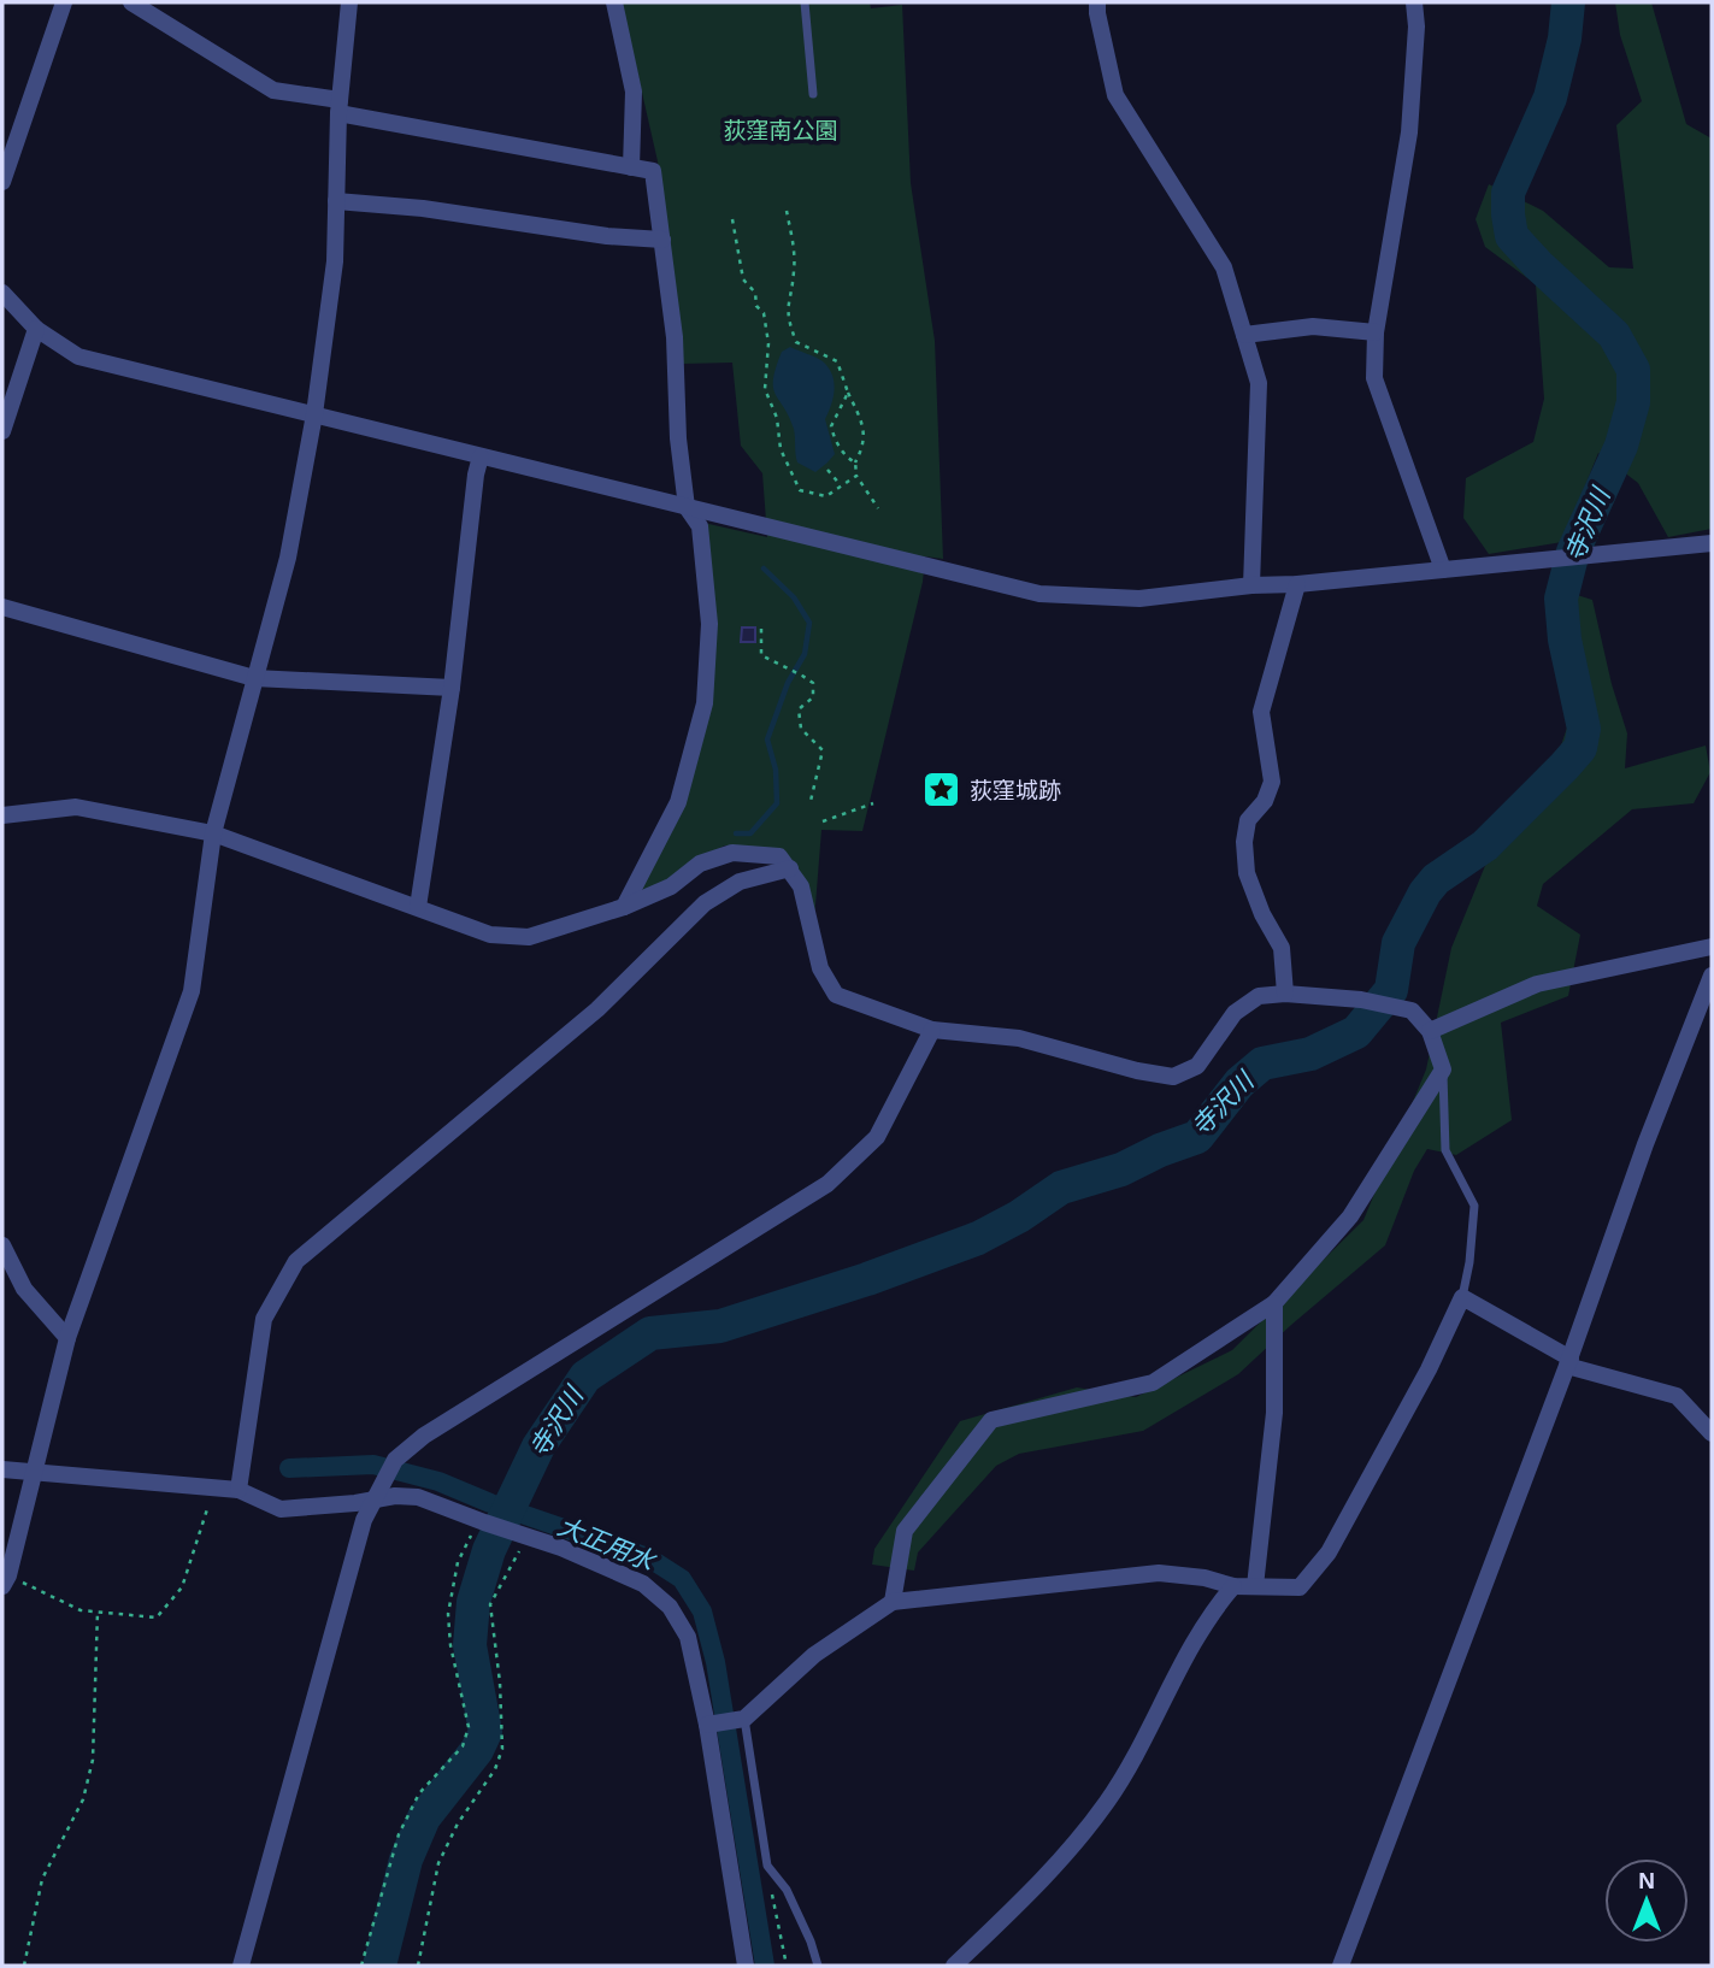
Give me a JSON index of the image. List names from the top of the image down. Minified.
{"water":["寺沢川","大正用水"],"parks":["荻窪南公園"],"places":{"place":["荻窪城跡"]},"north":"top"}
